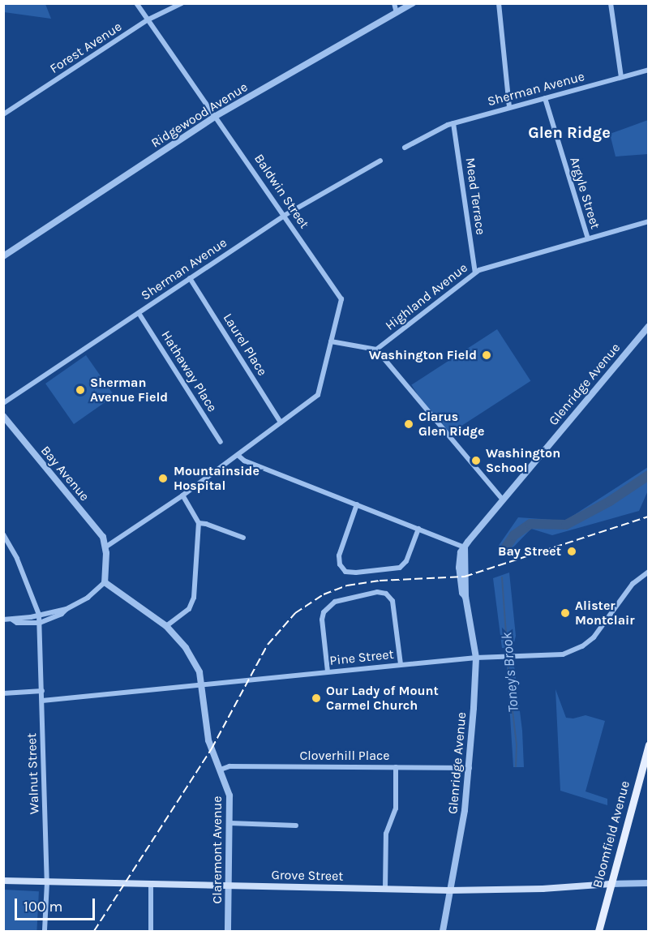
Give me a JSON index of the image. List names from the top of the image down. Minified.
{"streets":{"main road":["Bloomfield Avenue","Grove Street"],"street":["Forest Avenue","Sherman Avenue","Ridgewood Avenue","Baldwin Street","Argyle Street","Mead Terrace","Highland Avenue","Laurel Place","Hathaway Place","Glenridge Avenue","Bay Avenue","Pine Street","Cloverhill Place","Walnut Street","Claremont Avenue"]},"crossings":[["Forest Avenue","Baldwin Street"],["Sherman Avenue","Baldwin Street"],["Sherman Avenue","Argyle Street"],["Sherman Avenue","Mead Terrace"],["Sherman Avenue","Laurel Place"],["Sherman Avenue","Hathaway Place"],["Ridgewood Avenue","Baldwin Street"],["Baldwin Street","Laurel Place"],["Argyle Street","Highland Avenue"],["Mead Terrace","Highland Avenue"],["Glenridge Avenue","Pine Street"],["Glenridge Avenue","Cloverhill Place"],["Glenridge Avenue","Grove Street"],["Pine Street","Walnut Street"],["Pine Street","Claremont Avenue"],["Cloverhill Place","Claremont Avenue"],["Walnut Street","Grove Street"],["Bloomfield Avenue","Grove Street"],["Claremont Avenue","Grove Street"]],"districts":["Glen Ridge"],"water":["Toney's Brook"],"places":["Washington Field","Sherman Avenue Field","Clarus Glen Ridge","Washington School","Mountainside Hospital","Bay Street","Alister Montclair","Our Lady of Mount Carmel Church"],"scale_bar":"100 m"}
